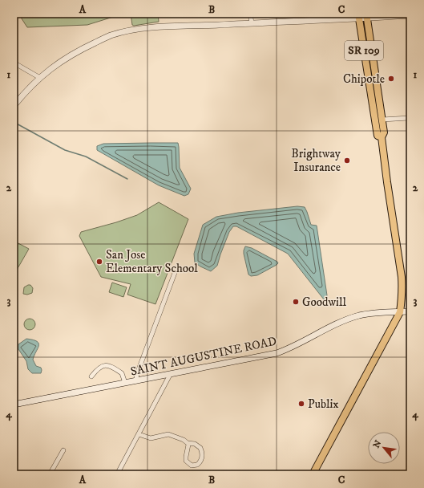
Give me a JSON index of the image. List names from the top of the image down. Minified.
{"streets":{"main road":["SR 109"],"street":["SAINT AUGUSTINE ROAD"]},"crossings":[["SR 109","SAINT AUGUSTINE ROAD"]],"places":["Chipotle","Brightway Insurance","San Jose Elementary School","Goodwill","Publix"],"north":"top left","grid":{"columns":["A","B","C"],"rows":["1","2","3","4"]}}
